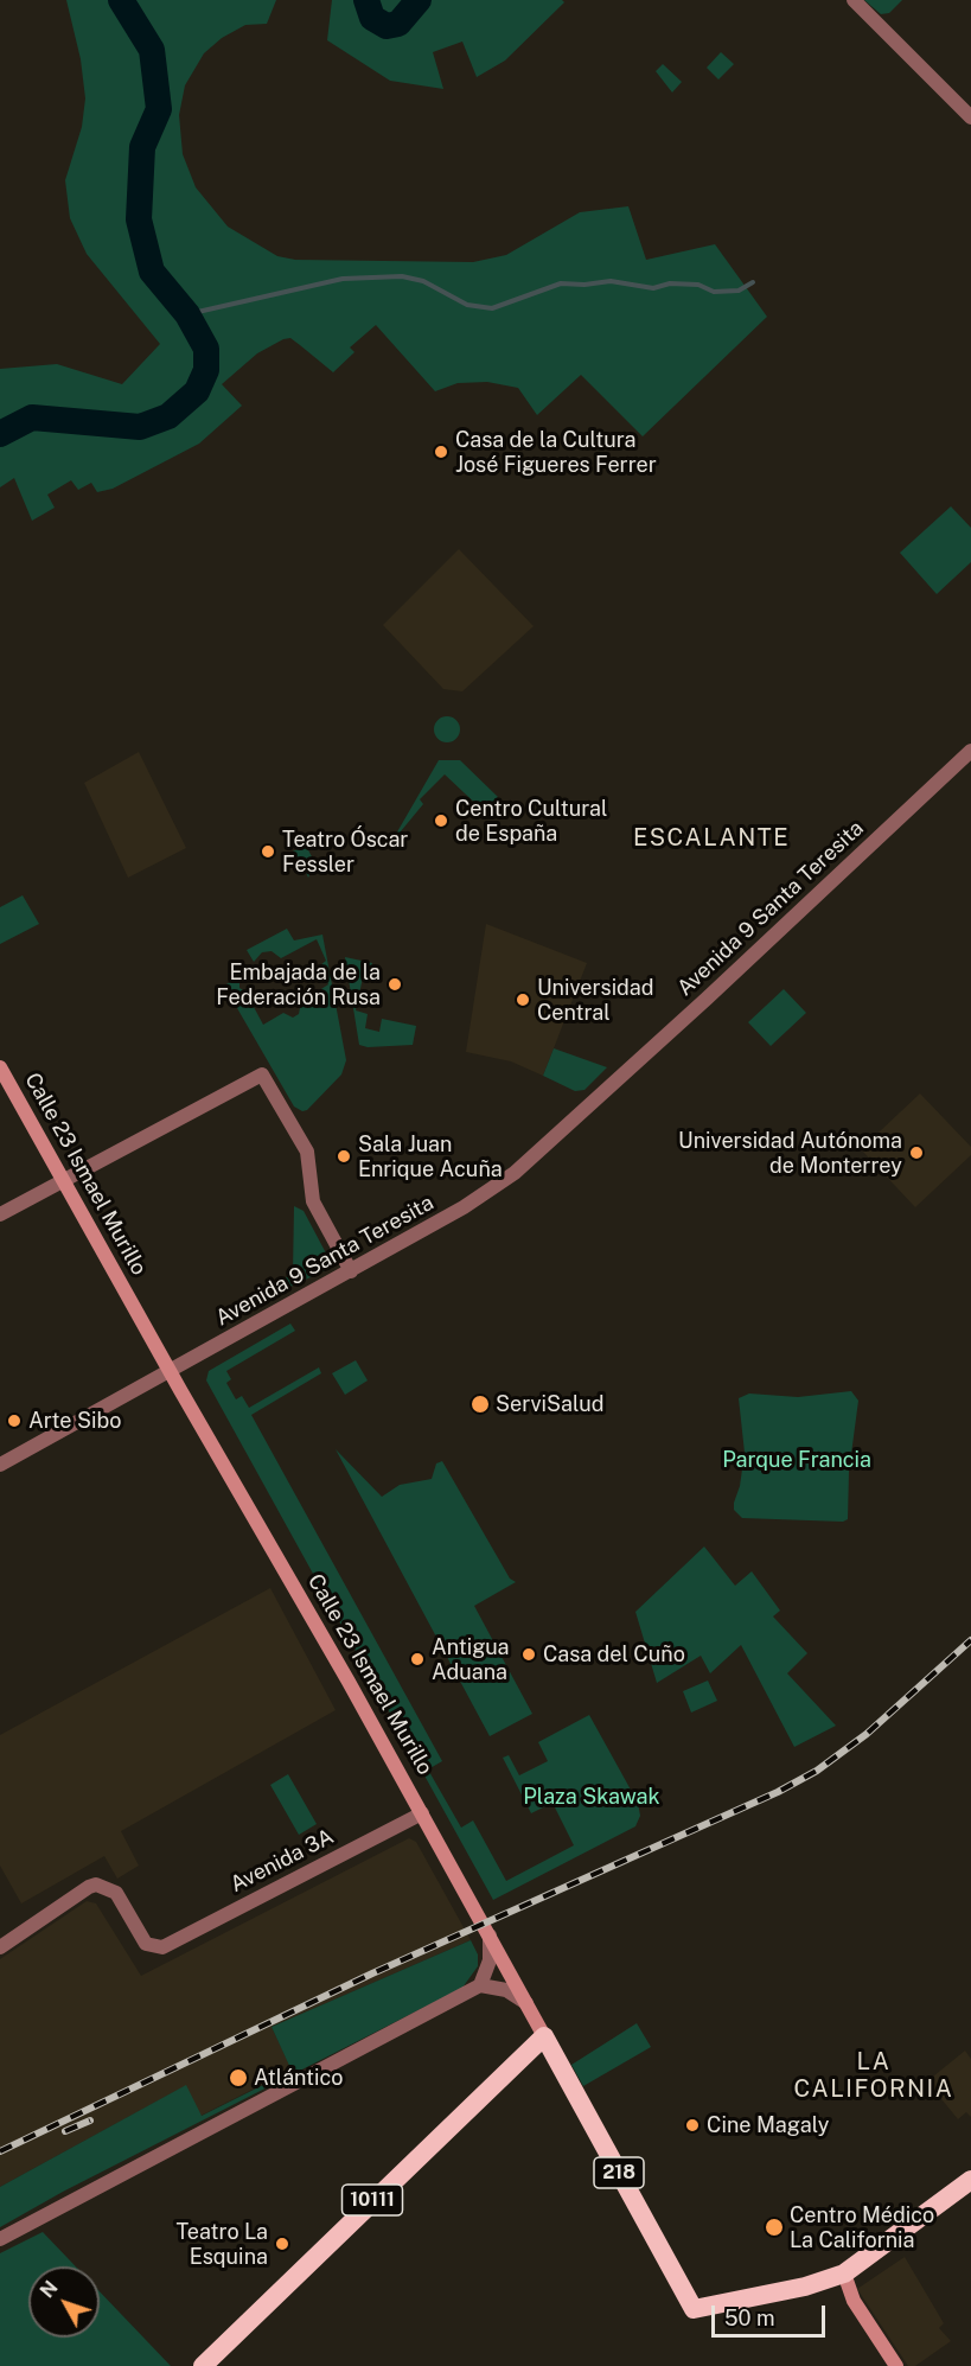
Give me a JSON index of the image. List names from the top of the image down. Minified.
{"streets":{"highway":["Calle 23 Ismael Murillo","218","10111"],"street":["Avenida 9 Santa Teresita","Avenida 3A"]},"crossings":[["Avenida 9 Santa Teresita","Calle 23 Ismael Murillo"],["Calle 23 Ismael Murillo","Avenida 3A"],["Calle 23 Ismael Murillo","218"],["Calle 23 Ismael Murillo","10111"]],"districts":["ESCALANTE","LA CALIFORNIA"],"parks":["Parque Francia","Plaza Skawak"],"places":["Casa de la Cultura José Figueres Ferrer","Centro Cultural de España","Teatro Óscar Fessler","Embajada de la Federación Rusa","Universidad Central","Universidad Autónoma de Monterrey","Sala Juan Enrique Acuña","ServiSalud","Arte Sibo","Casa del Cuño","Antigua Aduana","Atlántico","Cine Magaly","Centro Médico La California","Teatro La Esquina"],"scale_bar":"50 m","north":"top left"}
